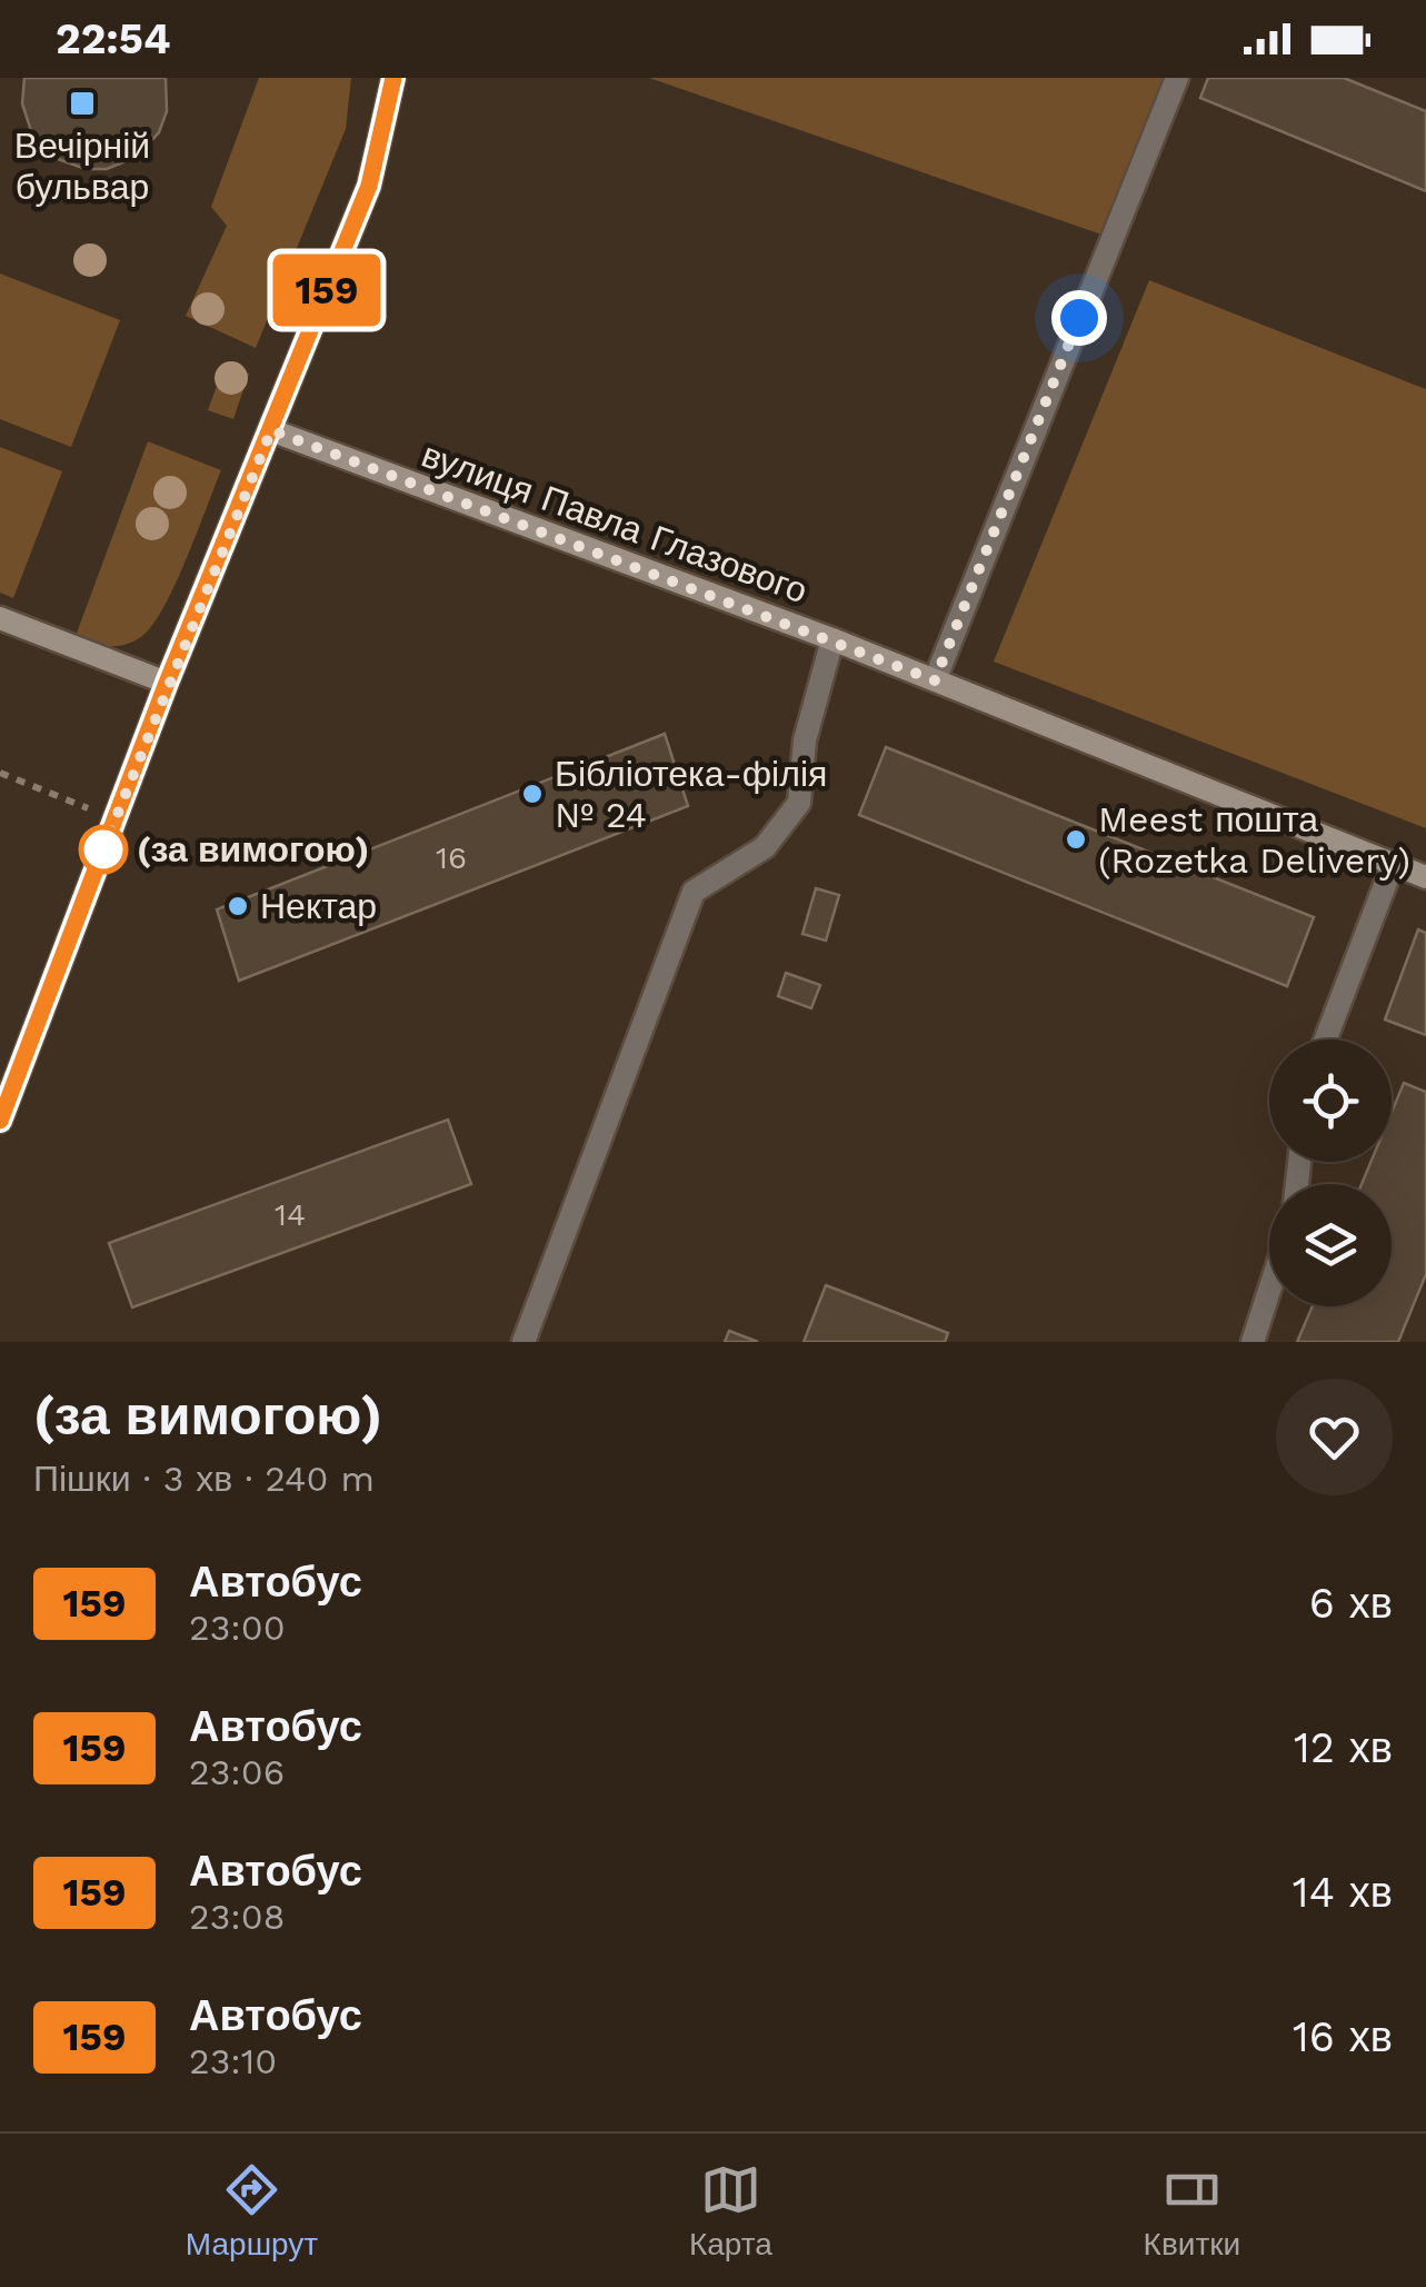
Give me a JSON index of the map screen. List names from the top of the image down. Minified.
{"streets":{"street":["вулиця Павла Глазового"]},"places":{"transit":["Вечірній бульвар"],"other":["Бібліотека-філія № 24","Meest пошта (Rozetka Delivery)","(за вимогою)","Нектар"]},"lines":["bus line 159"],"house_numbers":["16","14"],"page":{"status":"22:54","on_map":"159","heading":["(за вимогою)","Пішки · 3 хв · 240 m"],"list":[{"mark":"159","name":"Автобус","note":"23:00","value":"6 хв"},{"mark":"159","name":"Автобус","note":"23:06","value":"12 хв"},{"mark":"159","name":"Автобус","note":"23:08","value":"14 хв"},{"mark":"159","name":"Автобус","note":"23:10","value":"16 хв"}],"tabs":["Маршрут","Карта","Квитки"]}}
